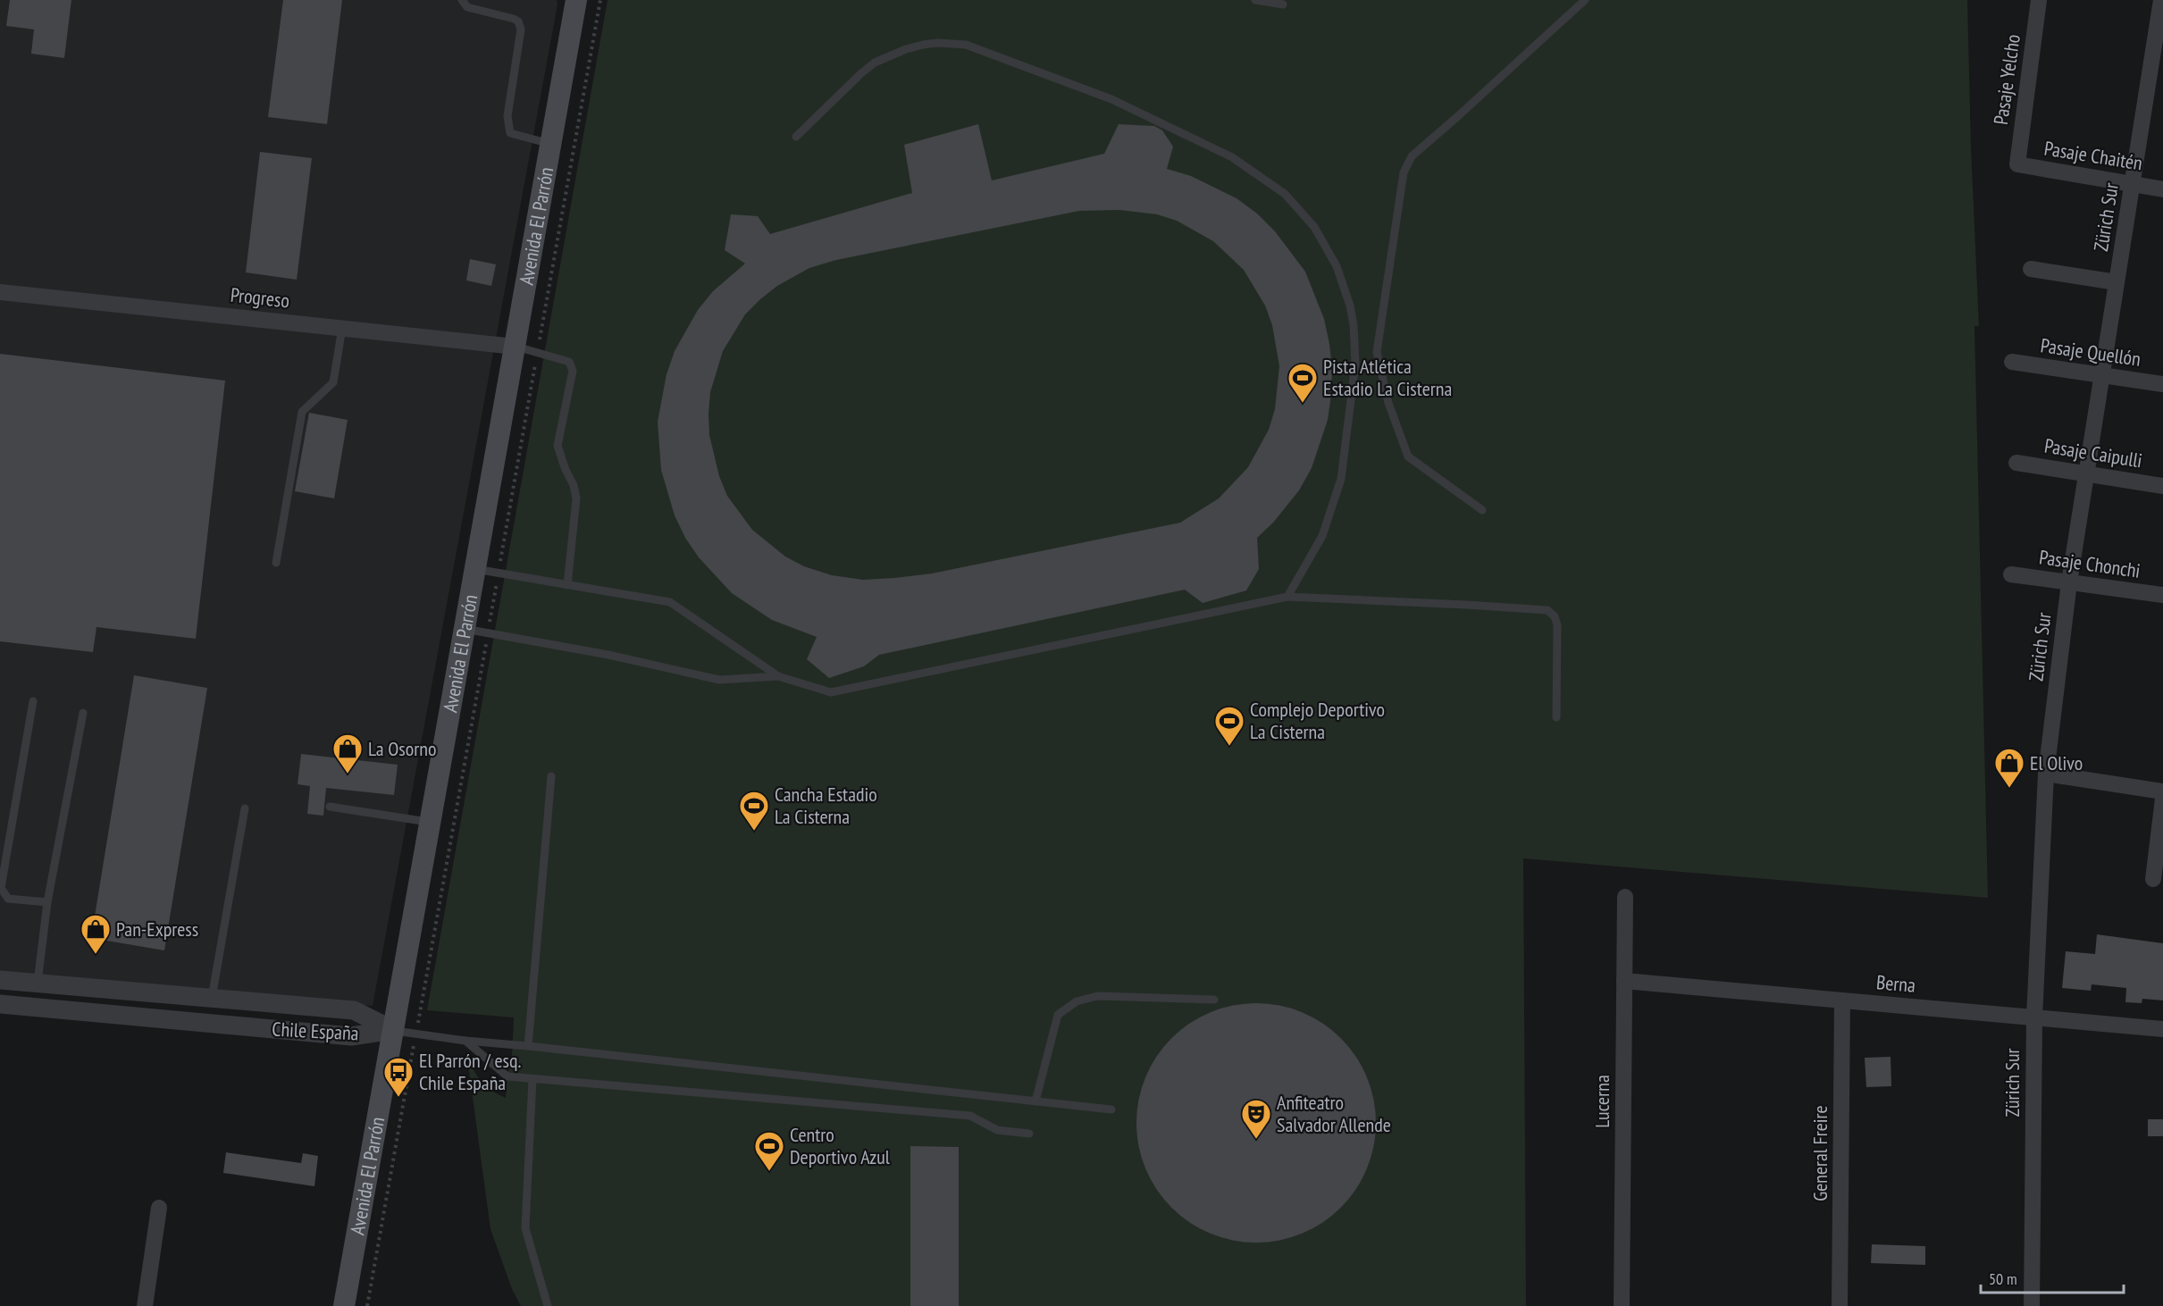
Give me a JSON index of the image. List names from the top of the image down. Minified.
{"streets":{"main road":["Avenida El Parrón"],"street":["Pasaje Yelcho","Pasaje Chaitén","Zürich Sur","Progreso","Pasaje Quellón","Pasaje Caipulli","Pasaje Chonchi","Berna","Chile España","Lucerna","General Freire"]},"crossings":[["Pasaje Yelcho","Pasaje Chaitén"],["Pasaje Chaitén","Zürich Sur"],["Zürich Sur","Pasaje Quellón"],["Zürich Sur","Pasaje Caipulli"],["Zürich Sur","Pasaje Chonchi"],["Zürich Sur","Berna"],["Avenida El Parrón","Progreso"],["Avenida El Parrón","Chile España"],["Berna","Lucerna"],["Berna","General Freire"]],"places":{"sports":["Pista Atlética Estadio La Cisterna","Complejo Deportivo La Cisterna","Cancha Estadio La Cisterna","Centro Deportivo Azul"],"shop":["La Osorno","El Olivo","Pan-Express"],"bus stop":["El Parrón / esq. Chile España"],"theatre":["Anfiteatro Salvador Allende"]},"scale_bar":"50 m"}
